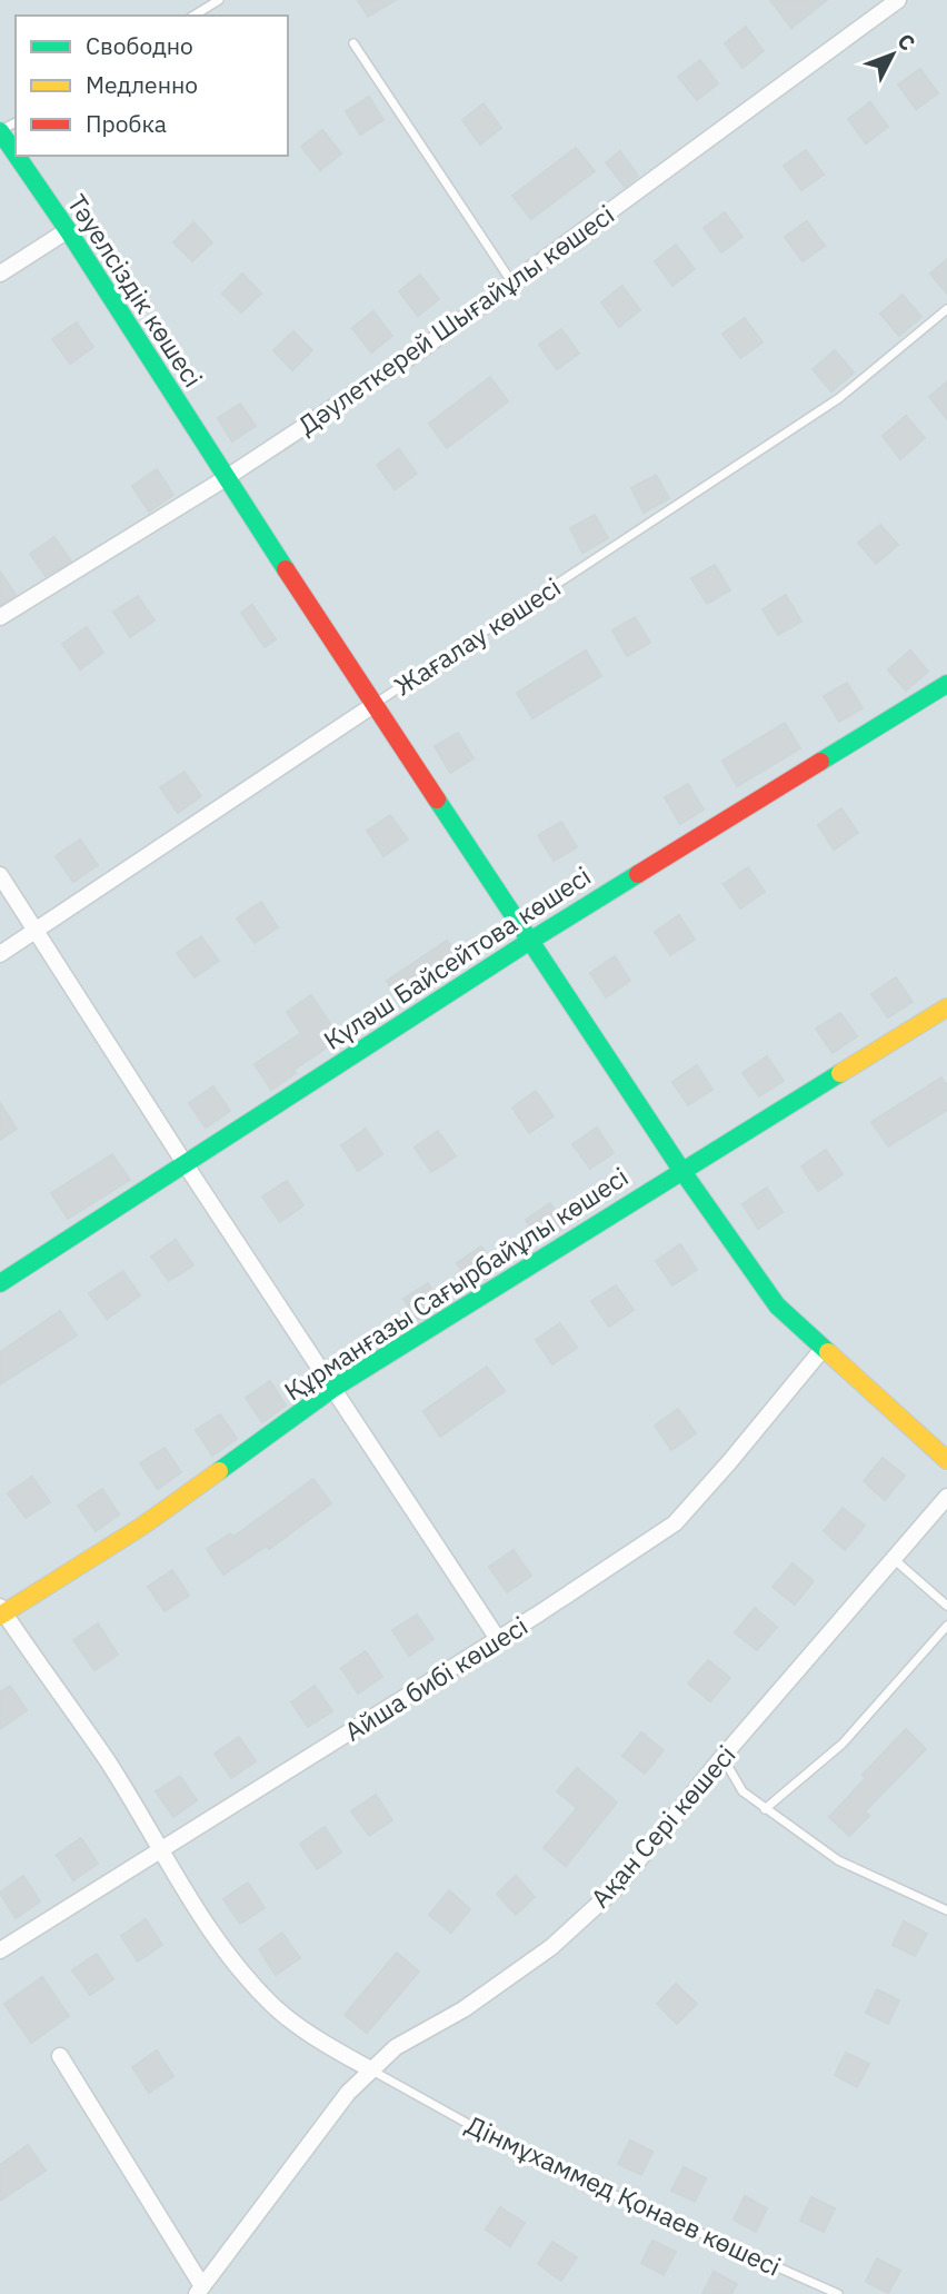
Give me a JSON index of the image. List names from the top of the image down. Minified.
{"streets":{"street":["Тәуелсіздік көшесі","Дәулеткерей Шығайұлы көшесі","Жағалау көшесі","Күләш Байсейтова көшесі","Құрманғазы Сағырбайұлы көшесі","Айша бибі көшесі","Ақан Сері көшесі"],"lane":["Дінмұхаммед Қонаев көшесі"]},"crossings":[["Тәуелсіздік көшесі","Дәулеткерей Шығайұлы көшесі"],["Тәуелсіздік көшесі","Жағалау көшесі"],["Тәуелсіздік көшесі","Күләш Байсейтова көшесі"],["Тәуелсіздік көшесі","Құрманғазы Сағырбайұлы көшесі"],["Тәуелсіздік көшесі","Айша бибі көшесі"],["Ақан Сері көшесі","Дінмұхаммед Қонаев көшесі"]],"legend":["Свободно","Медленно","Пробка"],"north":"top right"}
